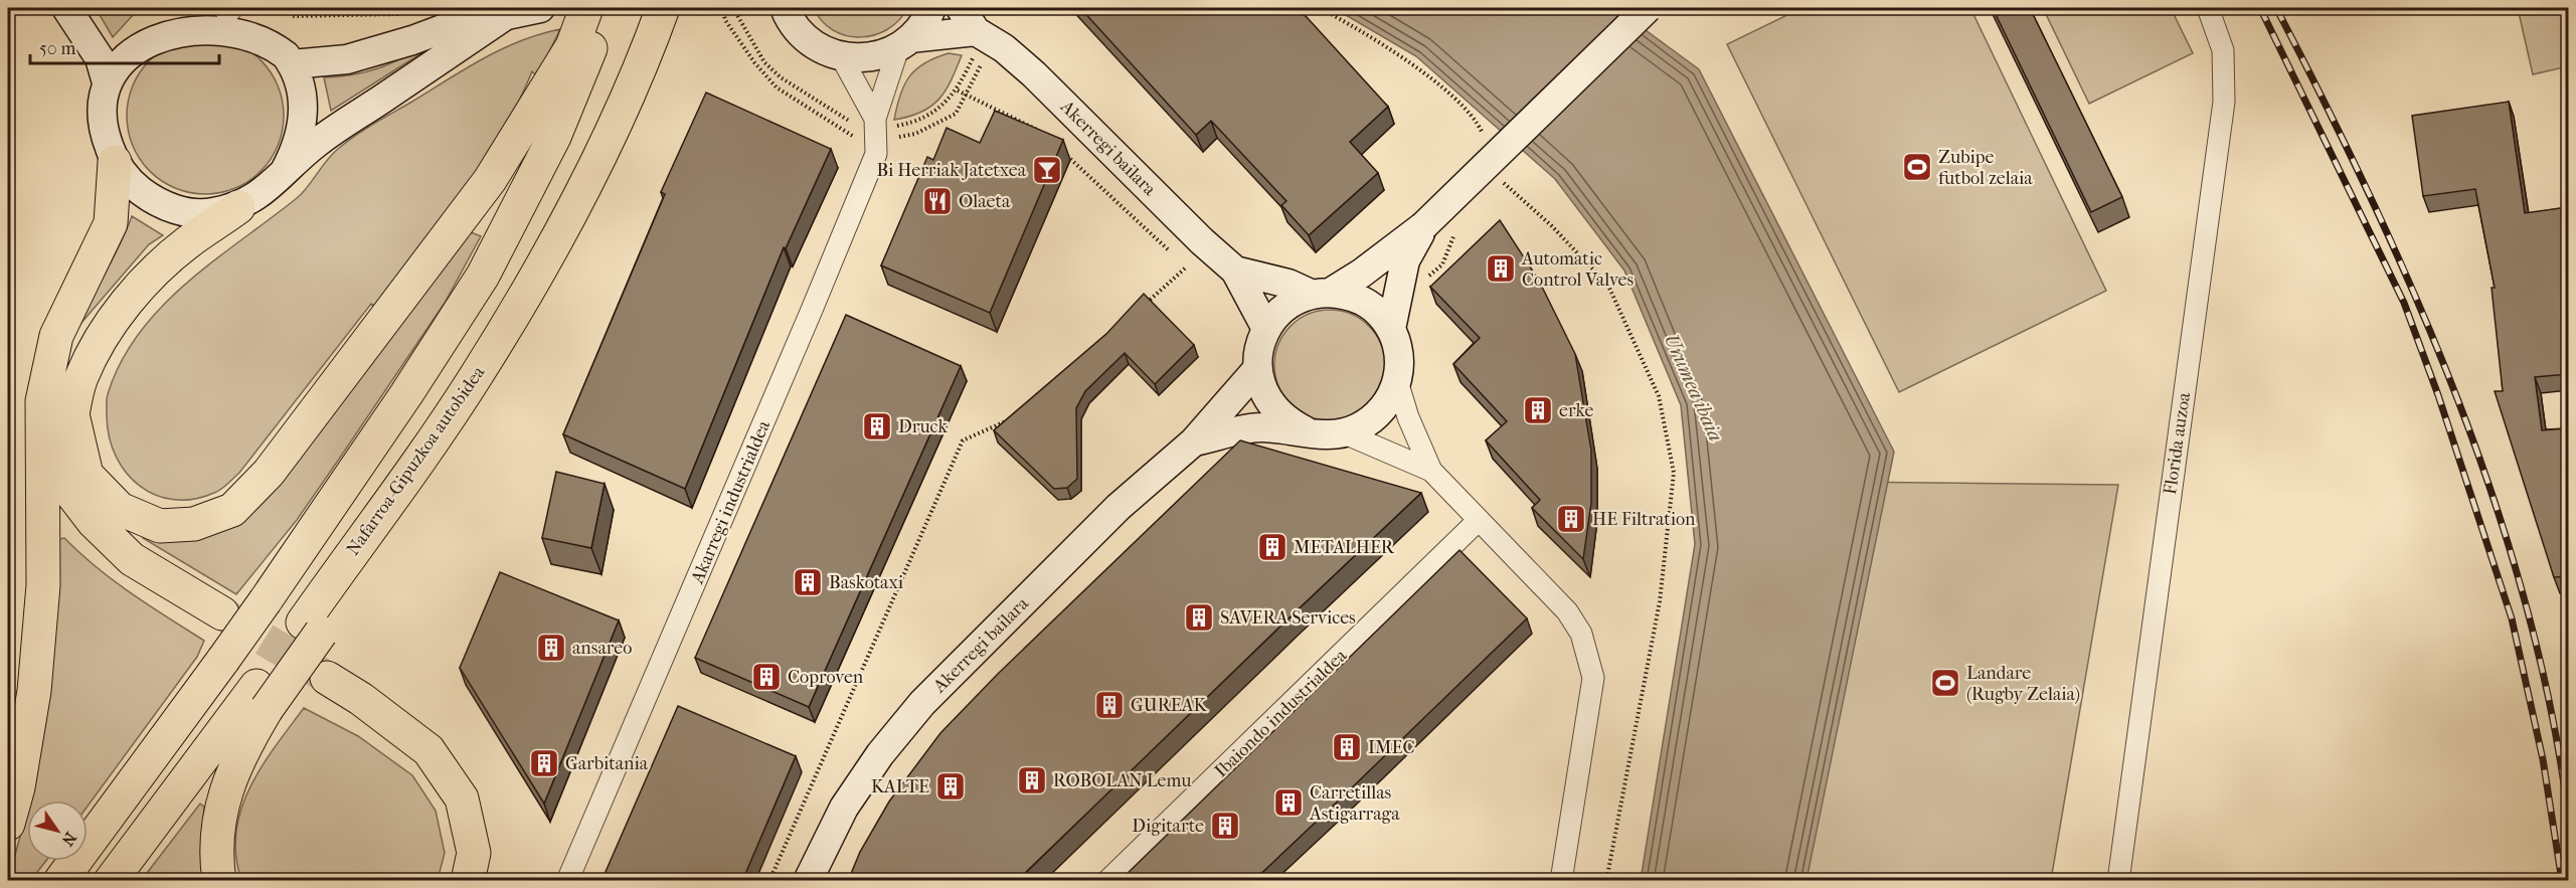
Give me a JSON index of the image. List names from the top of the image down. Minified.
{"streets":{"highway":["Nafarroa-Gipuzkoa autobidea"],"main road":["Akerregi bailara"],"street":["Florida auzoa","Akarregi industrialdea","Ibaiondo industrialdea"]},"water":["Urumea ibaia"],"places":{"sports":["Zubipe futbol zelaia","Landare (Rugby Zelaia)"],"bar":["Bi Herriak Jatetxea"],"restaurant":["Olaeta"],"building":["Automatic Control Valves","erke","Druck","HE Filtration","METALHER","Baskotaxi","SAVERA Services","ansareo","Coproven","GUREAK","IMEC","Garbitania","ROBOLAN Lemu","KALTE","Carretillas Astigarraga","Digitarte"]},"scale_bar":"50 m","north":"bottom right"}
